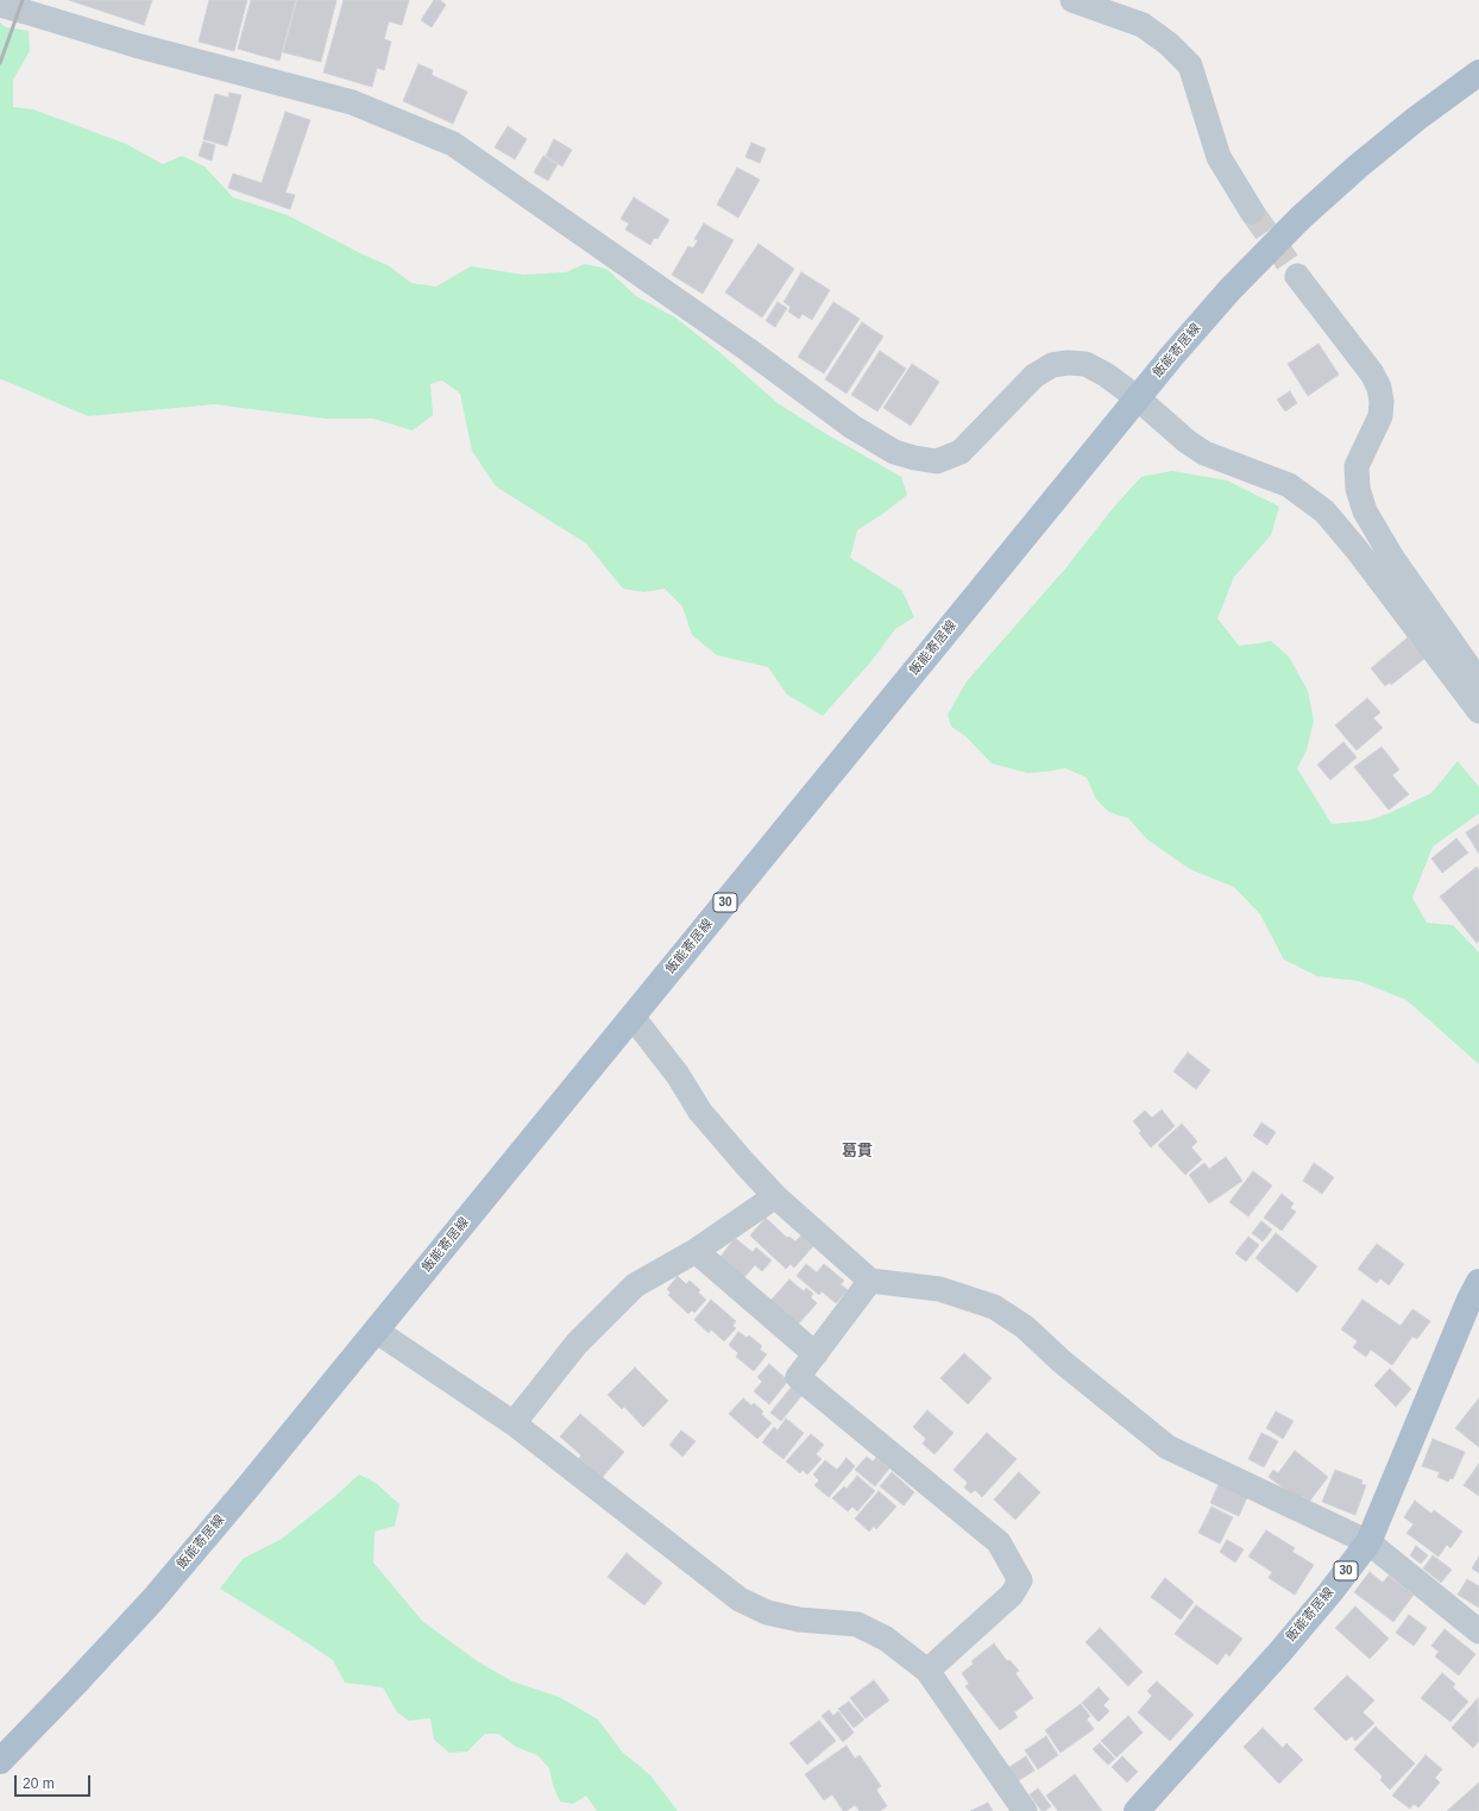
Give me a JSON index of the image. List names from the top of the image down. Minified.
{"streets":{"main road":["飯能寄居線","30"]},"districts":["葛貫"],"scale_bar":"20 m"}
